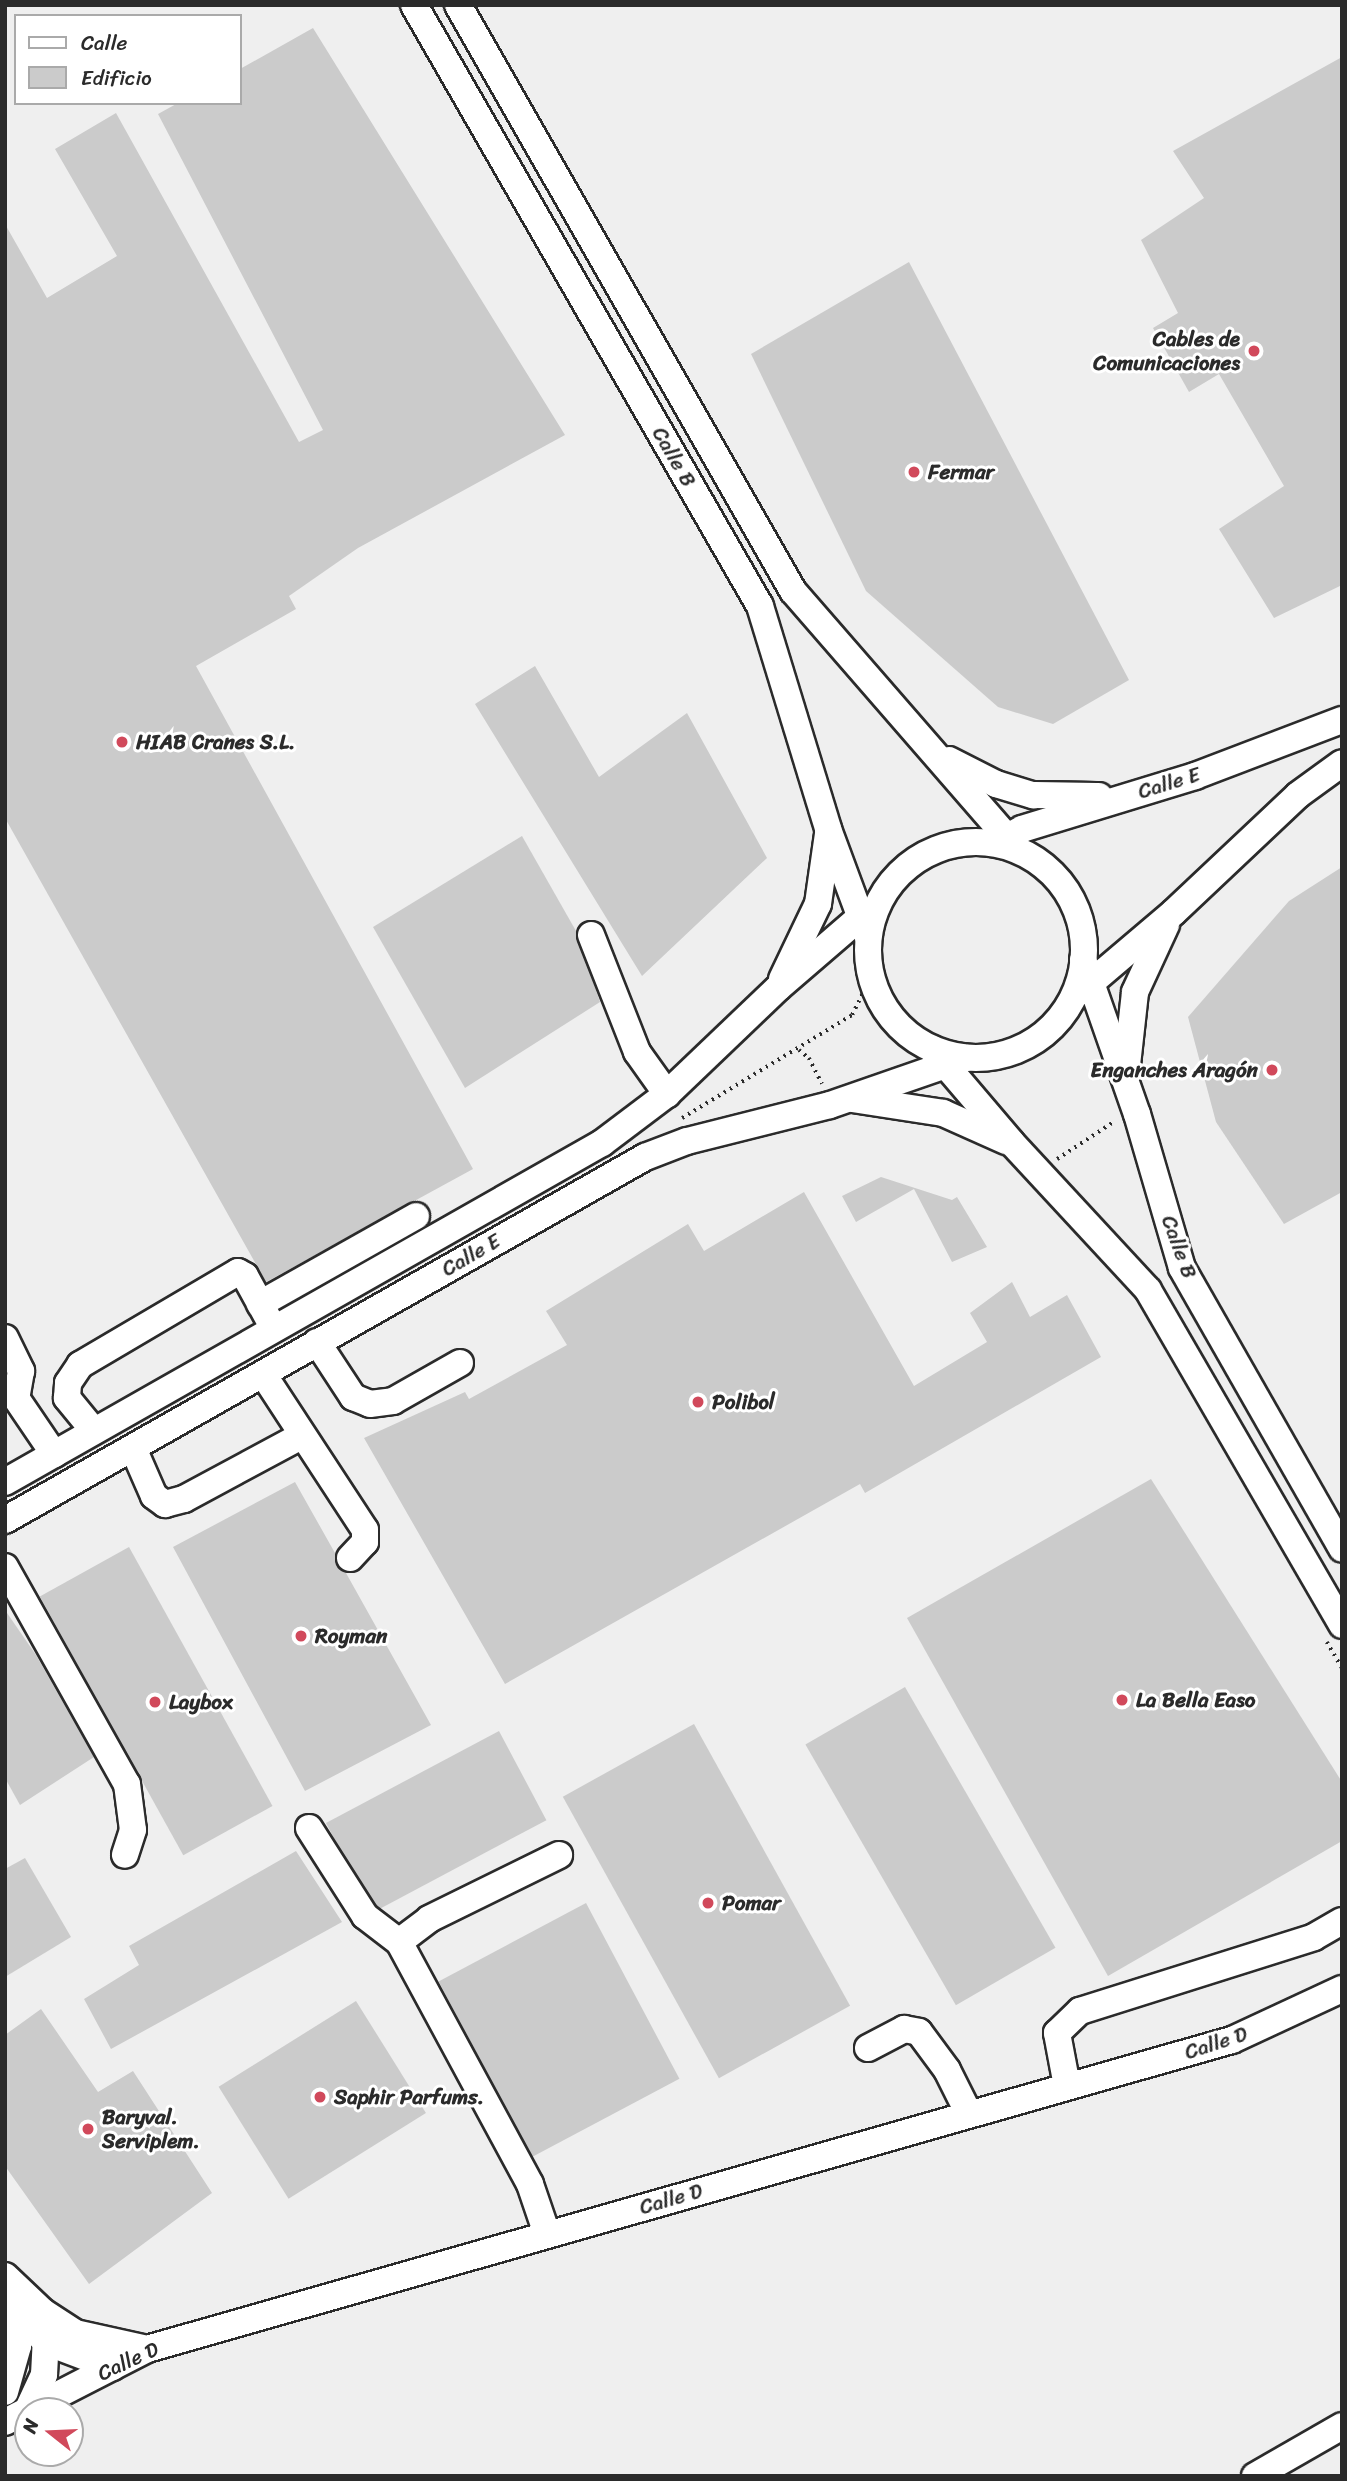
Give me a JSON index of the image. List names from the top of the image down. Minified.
{"streets":{"street":["Calle B","Calle E","Calle D"]},"crossings":[["Calle B","Calle E"]],"places":["Cables de Comunicaciones","Fermar","HIAB Cranes S.L.","Enganches Aragón","Polibol","Royman","La Bella Easo","Laybox","Pomar","Saphir Parfums.","Baryval. Serviplem."],"legend":["Calle","Edificio"],"north":"left"}
